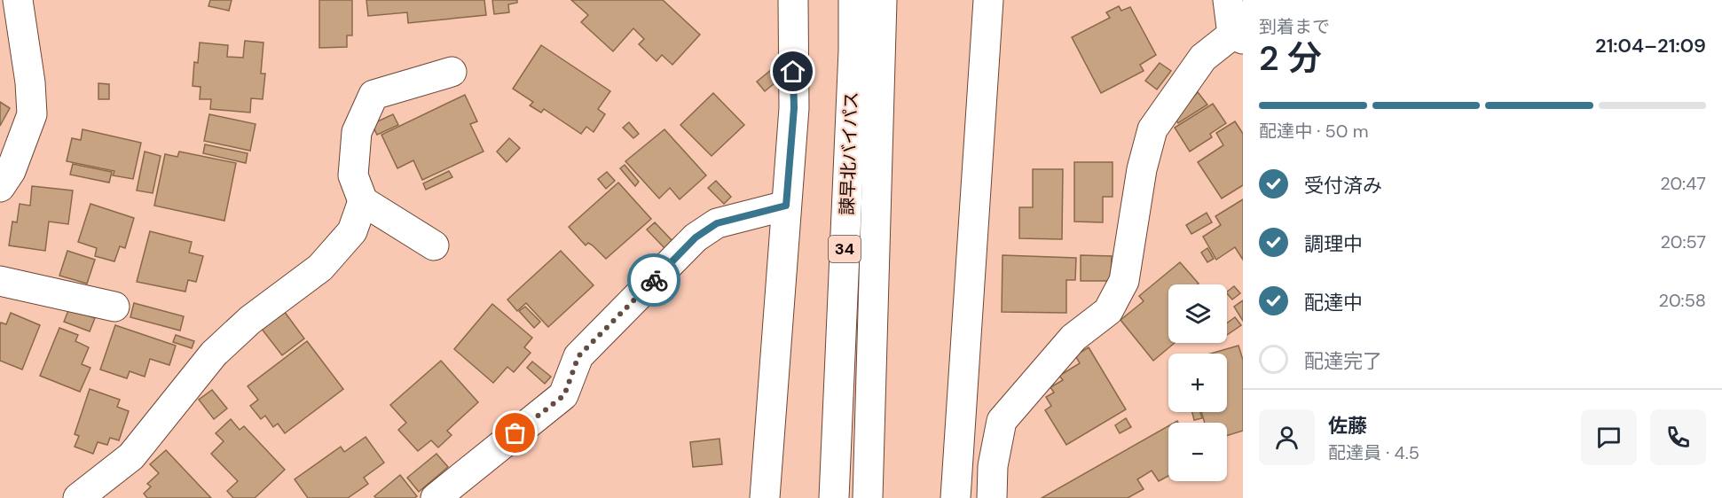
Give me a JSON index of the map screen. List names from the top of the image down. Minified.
{"streets":{"main road":["諫早北バイパス","34"]},"page":{"heading":["2 分","到着まで","21:04–21:09"],"panel":["佐藤","配達員 · 4.5"],"bar":"配達中 · 50 m","list":[["受付済み","20:47"],["調理中","20:57"],["配達中","20:58"],"配達完了"],"map_buttons":["+","−"]}}
